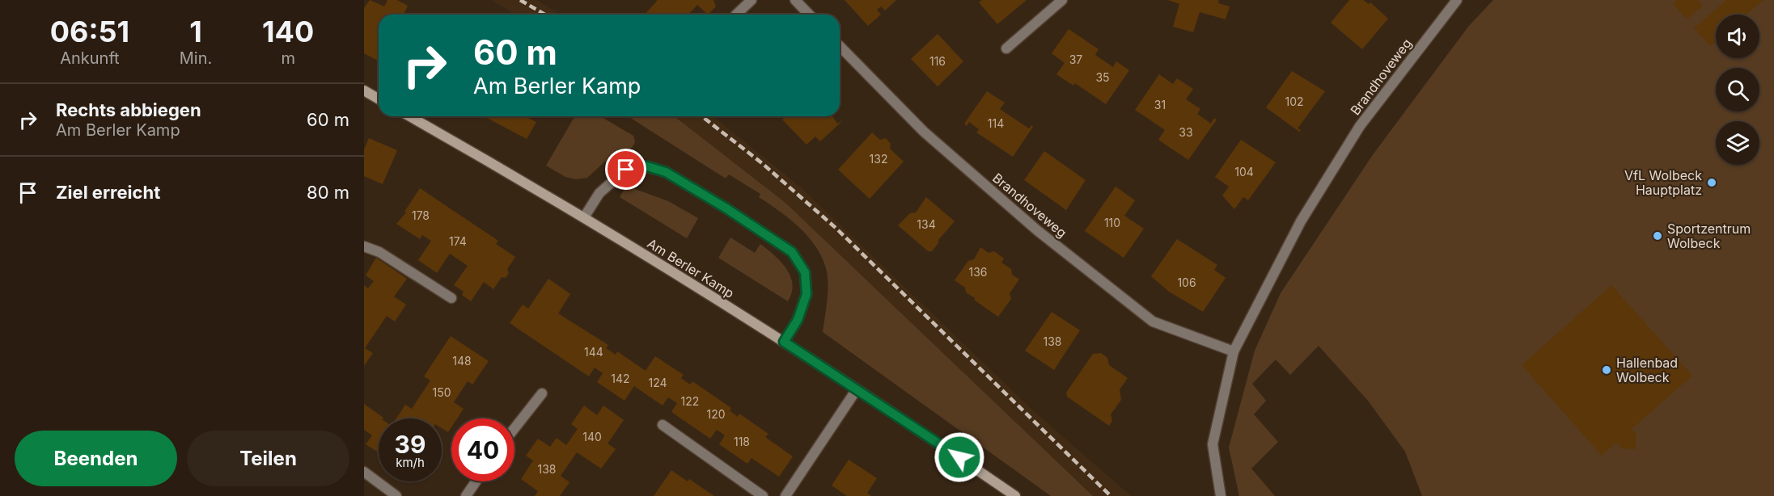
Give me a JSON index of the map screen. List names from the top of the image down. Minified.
{"streets":{"street":["Brandhoveweg","Am Berler Kamp"]},"places":["VfL Wolbeck Hauptplatz","Sportzentrum Wolbeck","Hallenbad Wolbeck"],"house_numbers":["37","116","35","102","31","114","33","132","104","178","110","134","174","136","106","138","144","148","142","124","150","122","120","140","118","138"],"page":{"eta":["06:51","Ankunft","1","Min.","140","m"],"turn":["60 m","Am Berler Kamp"],"list":[{"name":"Rechts abbiegen","note":"Am Berler Kamp","value":"60 m"},{"name":"Ziel erreicht","value":"80 m"}],"speed":"39 km/h","limit":"40","buttons":["Beenden","Teilen"]}}
